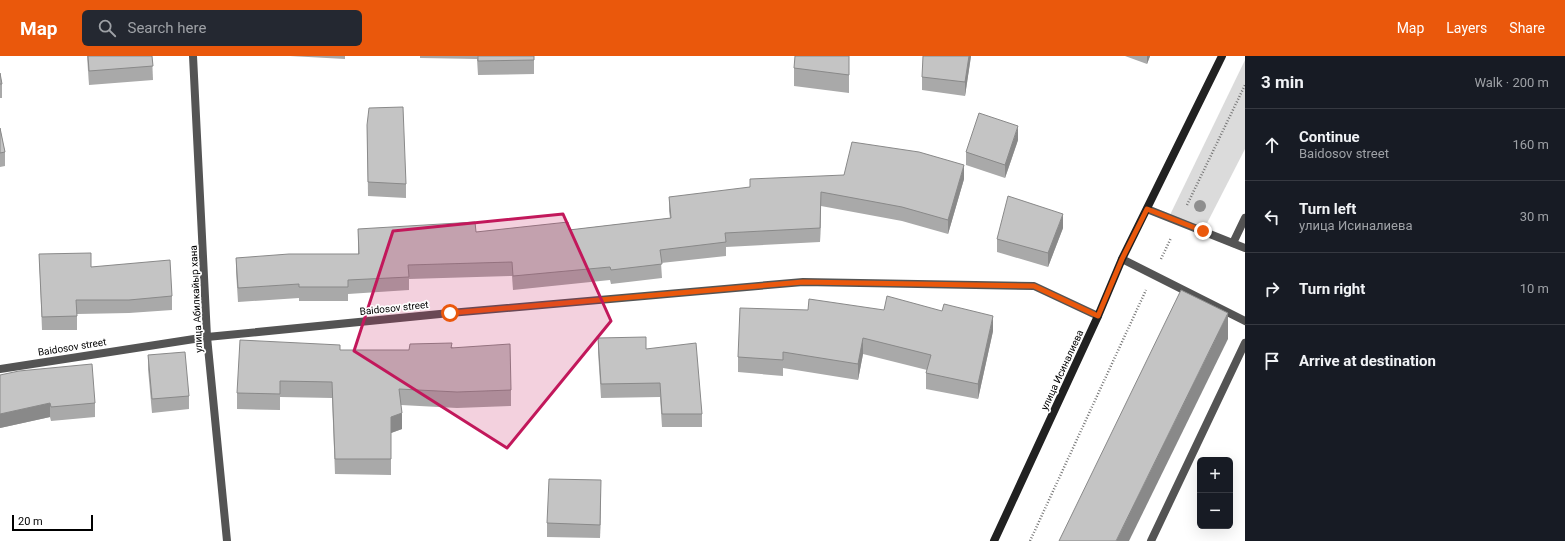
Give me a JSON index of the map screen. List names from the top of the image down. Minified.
{"streets":{"street":["улица Абилкайыр хана","Baidosov street","улица Исиналиева"]},"crossings":[["улица Абилкайыр хана","Baidosov street"],["Baidosov street","улица Исиналиева"]],"scale_bar":"20 m","page":{"header":"Map","search":"Search here","nav":["Map","Layers","Share"],"heading":["3 min","Walk · 200 m"],"list":[["Continue","Baidosov street","160 m"],["Turn left","улица Исиналиева","30 m"],["Turn right","10 m"],"Arrive at destination"],"map_buttons":["+","−"],"scale":"20 m"}}
